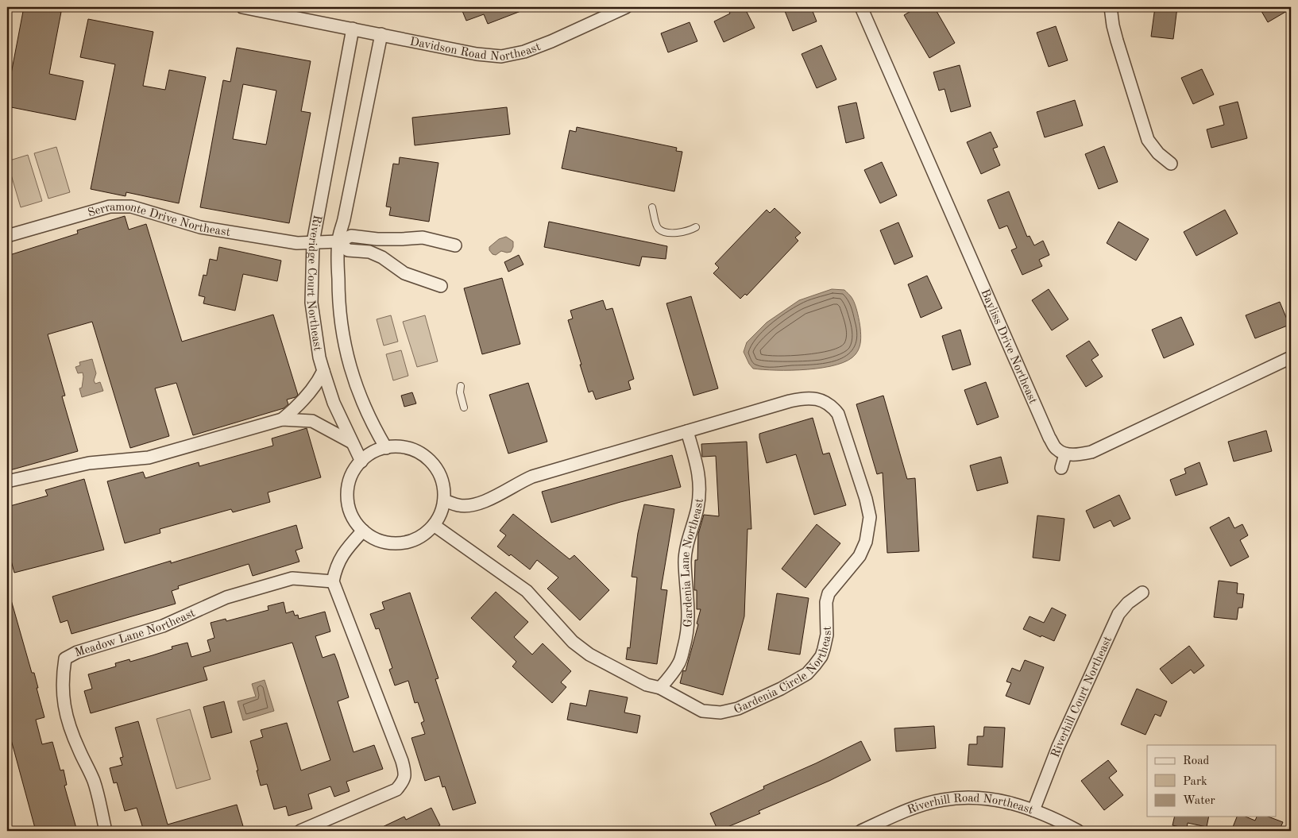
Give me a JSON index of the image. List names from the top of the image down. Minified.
{"streets":{"street":["Davidson Road Northeast","Serramonte Drive Northeast","Riveridge Court Northeast","Bayliss Drive Northeast","Gardenia Lane Northeast","Meadow Lane Northeast","Gardenia Circle Northeast","Riverhill Court Northeast","Riverhill Road Northeast"]},"crossings":[["Davidson Road Northeast","Riveridge Court Northeast"],["Serramonte Drive Northeast","Riveridge Court Northeast"],["Riveridge Court Northeast","Gardenia Circle Northeast"],["Gardenia Lane Northeast","Gardenia Circle Northeast"],["Riverhill Court Northeast","Riverhill Road Northeast"]],"legend":["Road","Park","Water"]}
